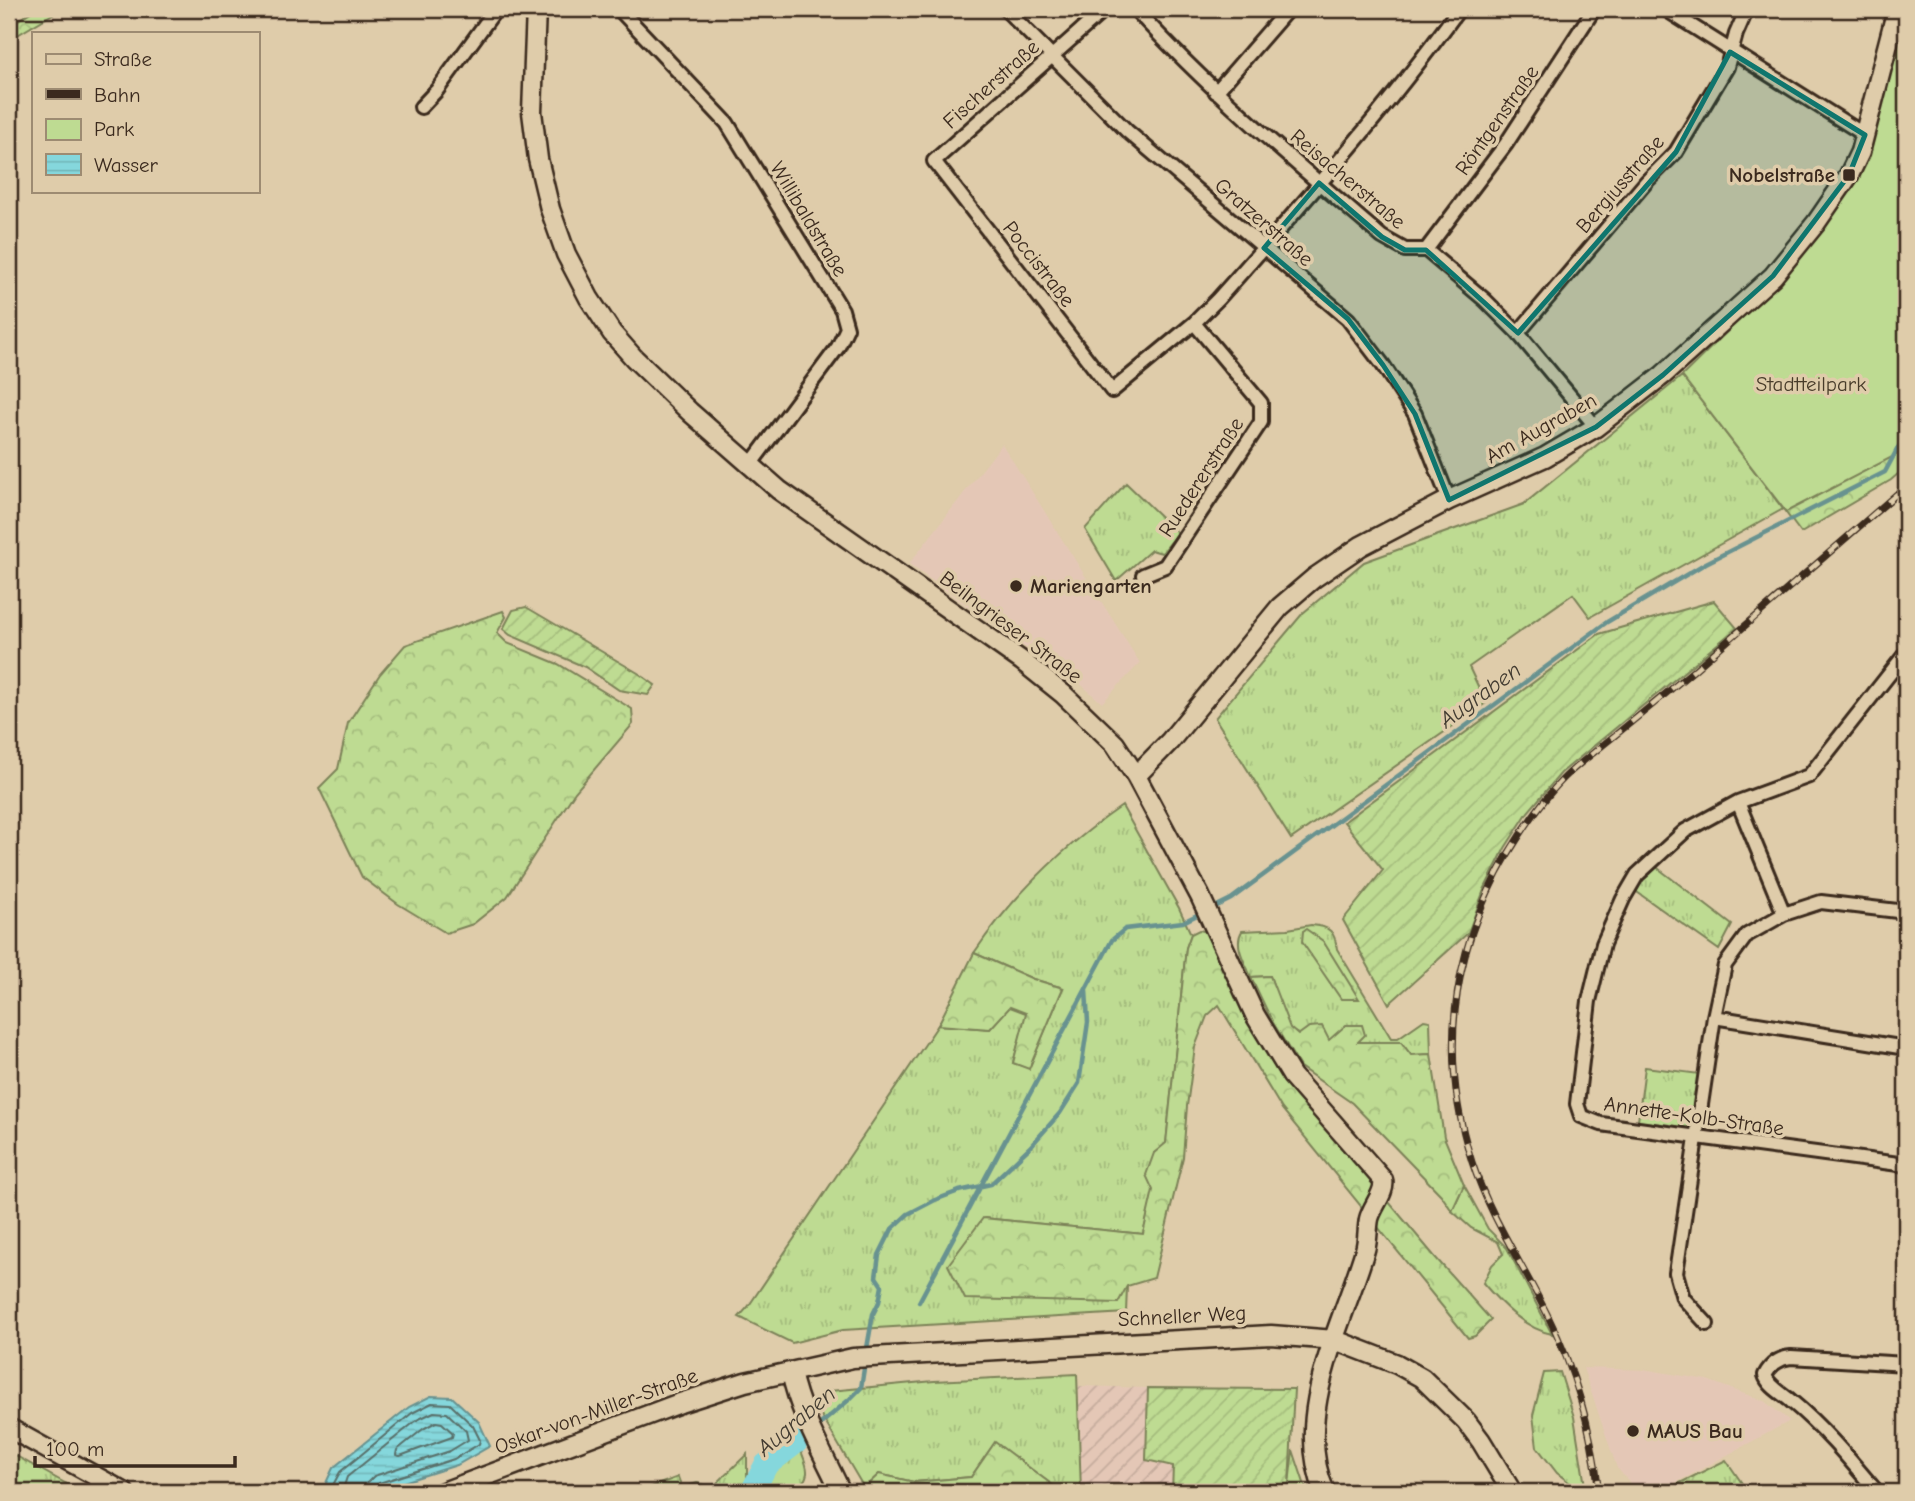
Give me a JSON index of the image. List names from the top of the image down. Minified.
{"streets":{"main road":["Am Augraben","Beilngrieser Straße","Schneller Weg","Oskar-von-Miller-Straße"],"street":["Fischerstraße","Röntgenstraße","Reisacherstraße","Bergiusstraße","Willibaldstraße","Gratzerstraße","Poccistraße","Ruedererstraße","Annette-Kolb-Straße"]},"crossings":[["Fischerstraße","Gratzerstraße"],["Fischerstraße","Poccistraße"],["Röntgenstraße","Reisacherstraße"],["Reisacherstraße","Bergiusstraße"],["Reisacherstraße","Am Augraben"],["Willibaldstraße","Beilngrieser Straße"],["Gratzerstraße","Am Augraben"],["Poccistraße","Ruedererstraße"],["Am Augraben","Beilngrieser Straße"],["Beilngrieser Straße","Schneller Weg"],["Schneller Weg","Oskar-von-Miller-Straße"]],"water":["Augraben"],"parks":["Stadtteilpark"],"places":{"transit":["Nobelstraße"],"other":["Mariengarten","MAUS Bau"]},"legend":["Straße","Bahn","Park","Wasser"],"scale_bar":"100 m"}
